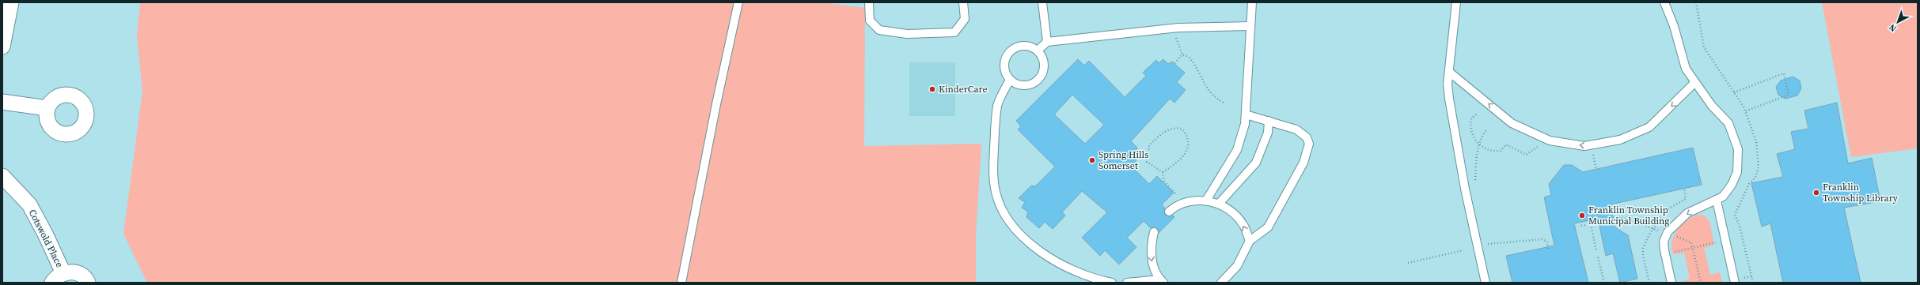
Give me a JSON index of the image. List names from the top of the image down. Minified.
{"streets":{"street":["Cotswold Place"]},"places":["KinderCare","Spring Hills Somerset","Franklin Township Library","Franklin Township Municipal Building"],"north":"bottom left"}
